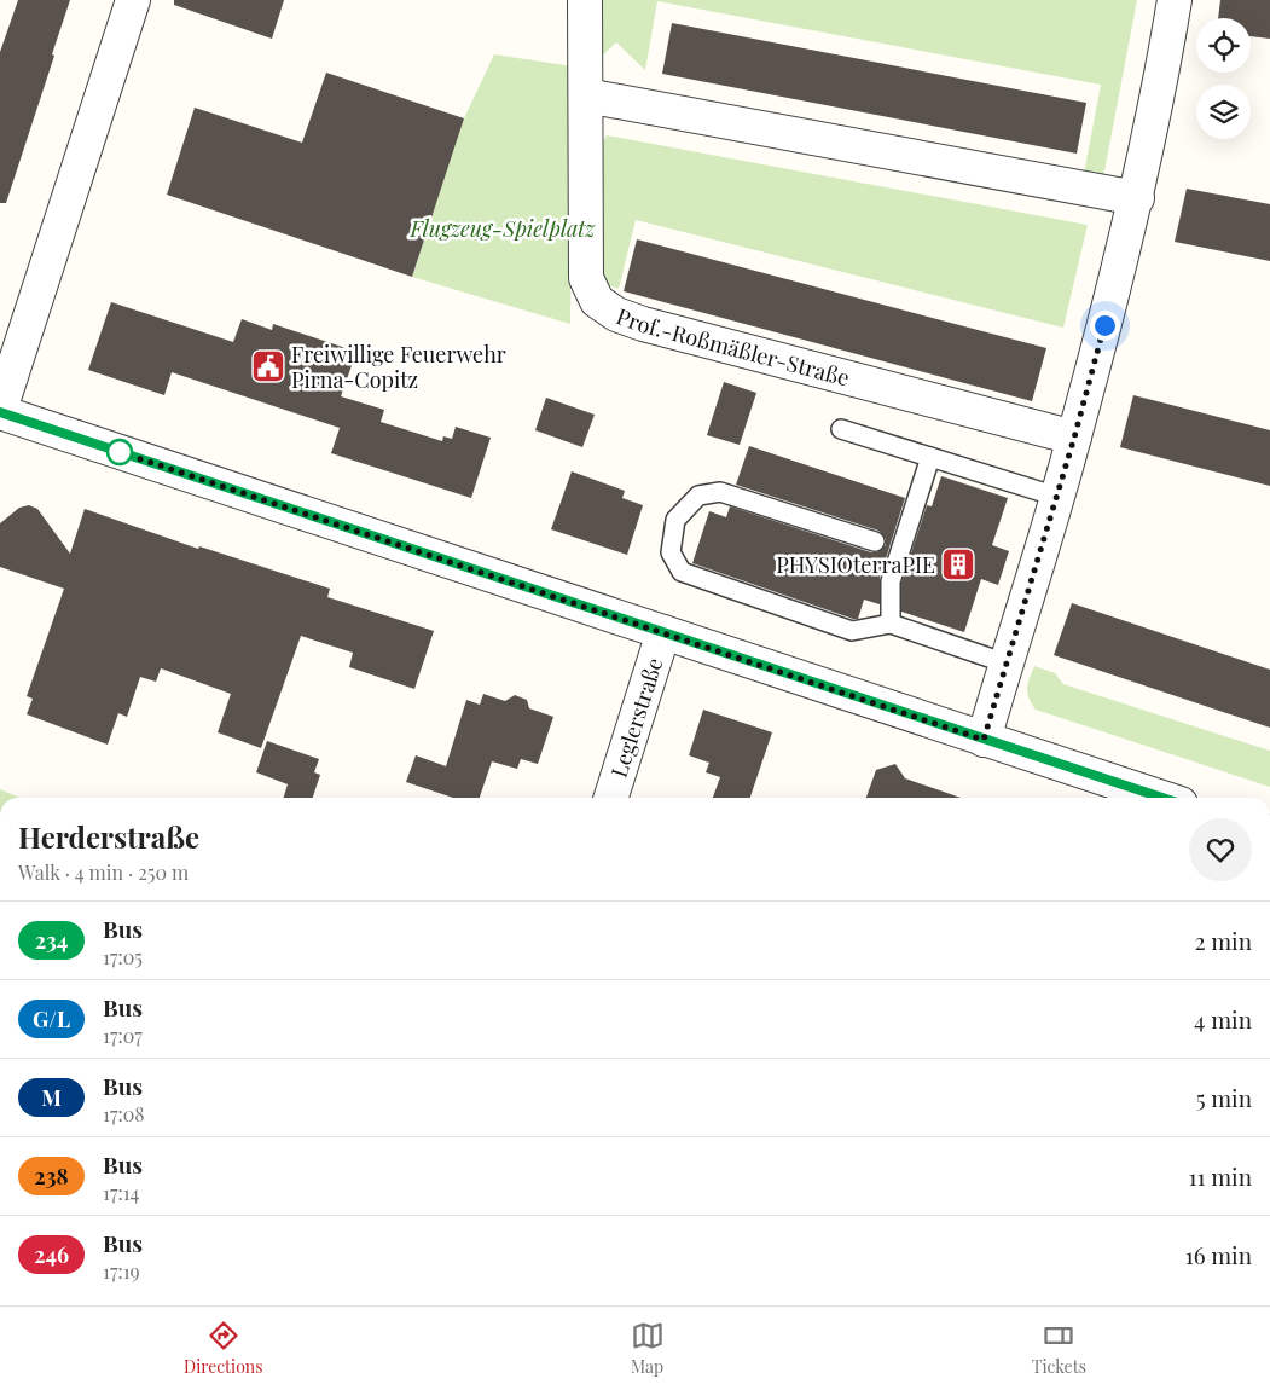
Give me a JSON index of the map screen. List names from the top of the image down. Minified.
{"streets":{"street":["Prof.-Roßmäßler-Straße","Leglerstraße"]},"parks":["Flugzeug-Spielplatz"],"places":{"public building":["Freiwillige Feuerwehr Pirna-Copitz"],"building":["PHYSIOterraPIE"]},"lines":["bus line 234"],"page":{"heading":["Herderstraße","Walk · 4 min · 250 m"],"list":[{"mark":"234","name":"Bus","note":"17:05","value":"2 min"},{"mark":"G/L","name":"Bus","note":"17:07","value":"4 min"},{"mark":"M","name":"Bus","note":"17:08","value":"5 min"},{"mark":"238","name":"Bus","note":"17:14","value":"11 min"},{"mark":"246","name":"Bus","note":"17:19","value":"16 min"}],"tabs":["Directions","Map","Tickets"]}}
